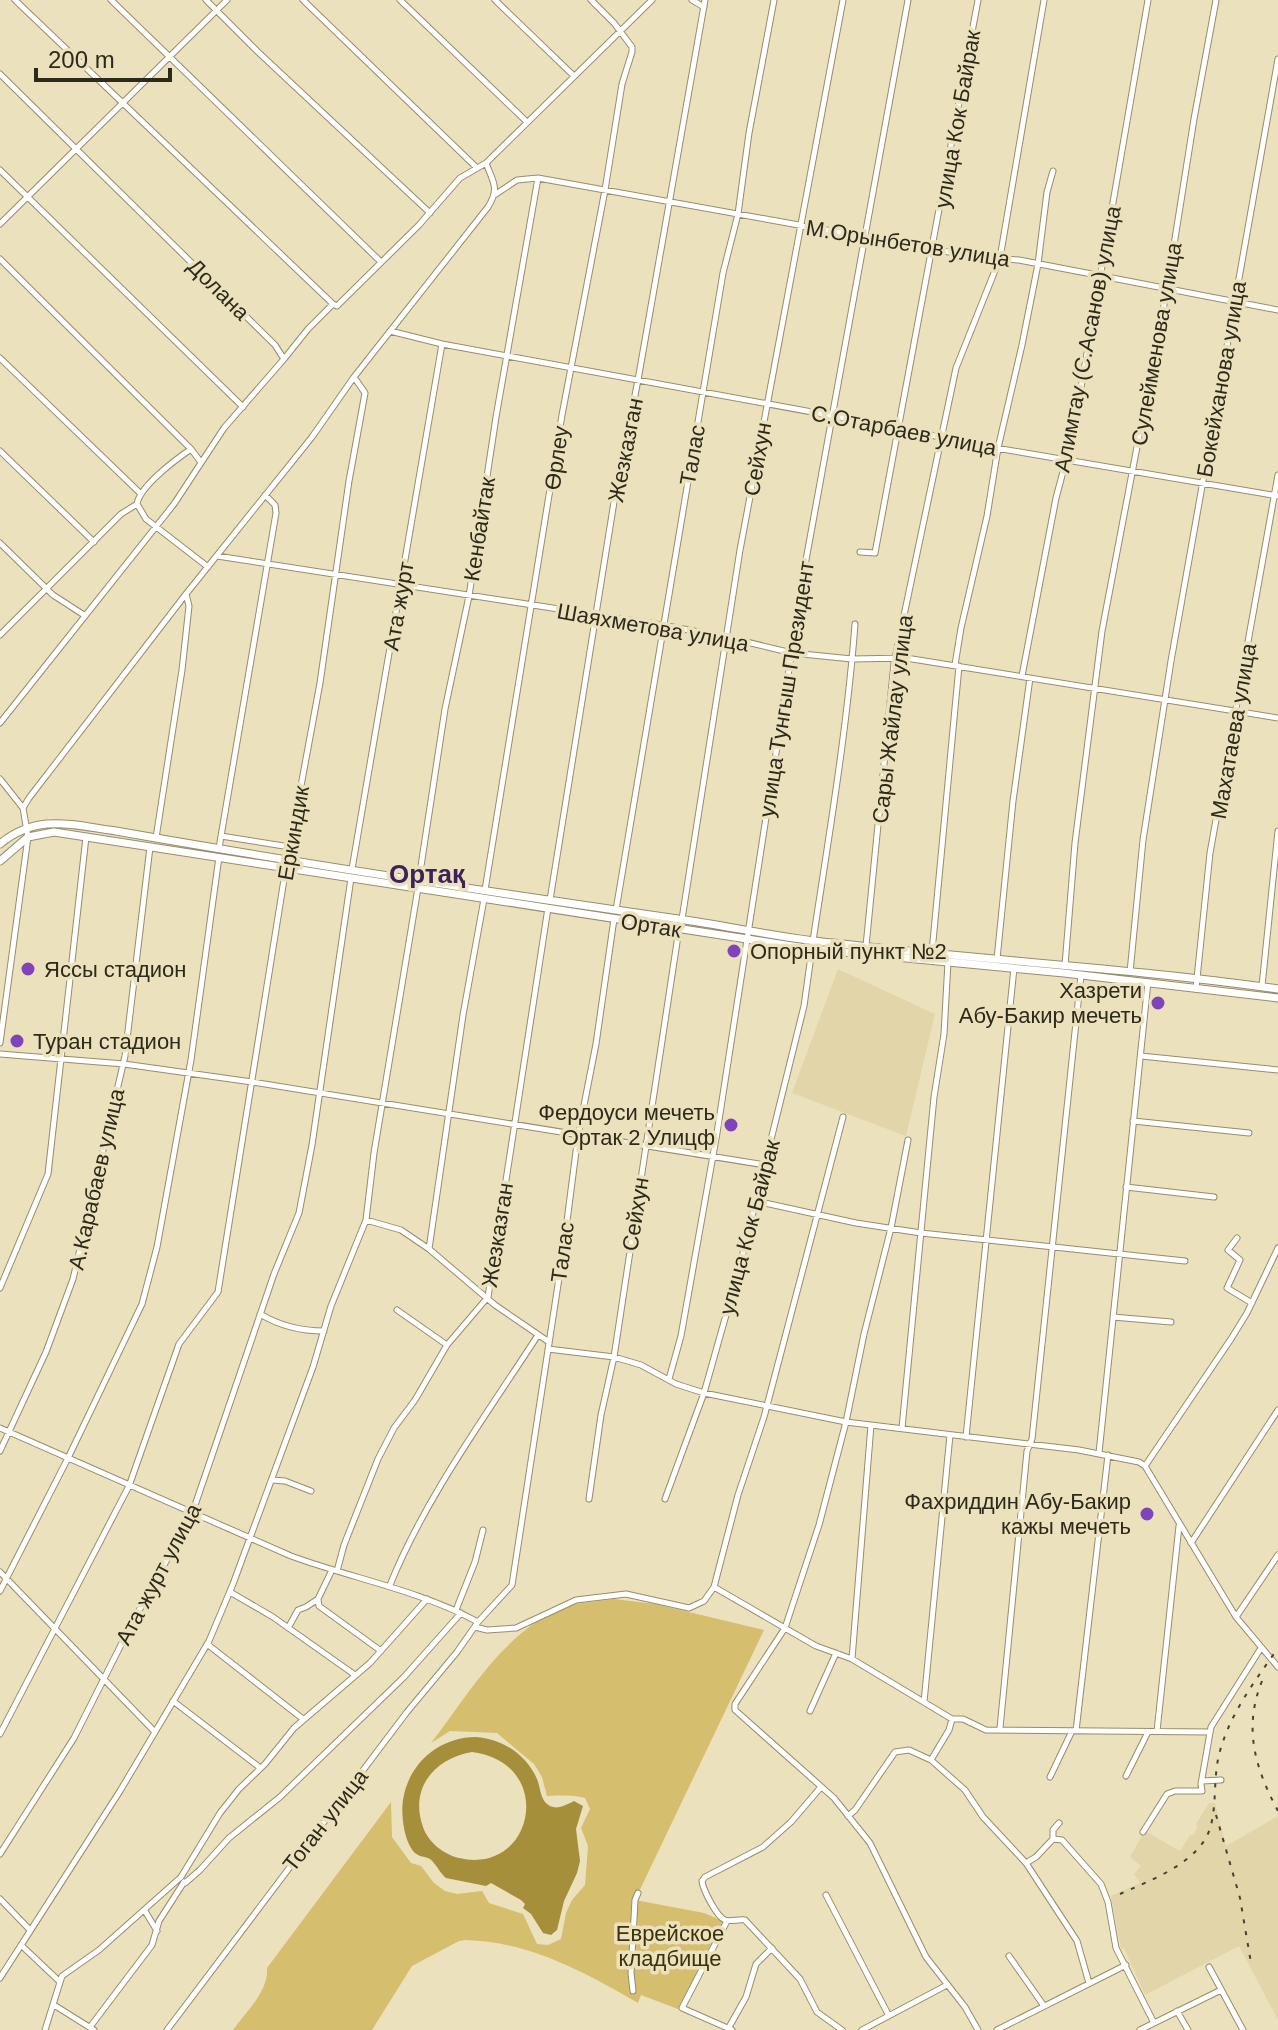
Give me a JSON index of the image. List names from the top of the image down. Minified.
{"streets":{"street":["улица Кок Байрак","М.Орынбетов улица","Долана","Алимтау (С.Асанов) улица","Сулейменова улица","Бокейханова улица","С.Отарбаев улица","Жезказган","Талас","Өрлеу","Сейхун","Кенбайтак","Ата журт","Шаяхметова улица","улица Тунгыш Президент","Сары Жайлау улица","Махатаева улица","Еркиндик","Ортак","А.Карабаев улица","Ата журт улица","Тоган улица"]},"crossings":[["улица Кок Байрак","М.Орынбетов улица"],["улица Кок Байрак","С.Отарбаев улица"],["улица Кок Байрак","Шаяхметова улица"],["улица Кок Байрак","Ортак"],["М.Орынбетов улица","Алимтау (С.Асанов) улица"],["М.Орынбетов улица","Сулейменова улица"],["М.Орынбетов улица","Бокейханова улица"],["М.Орынбетов улица","Жезказган"],["М.Орынбетов улица","Талас"],["М.Орынбетов улица","Өрлеу"],["М.Орынбетов улица","Сейхун"],["М.Орынбетов улица","Кенбайтак"],["М.Орынбетов улица","улица Тунгыш Президент"],["М.Орынбетов улица","Сары Жайлау улица"],["Алимтау (С.Асанов) улица","С.Отарбаев улица"],["Алимтау (С.Асанов) улица","Шаяхметова улица"],["Сулейменова улица","С.Отарбаев улица"],["Сулейменова улица","Шаяхметова улица"],["Сулейменова улица","Ортак"],["Бокейханова улица","С.Отарбаев улица"],["Бокейханова улица","Шаяхметова улица"],["Бокейханова улица","Ортак"],["С.Отарбаев улица","Жезказган"],["С.Отарбаев улица","Талас"],["С.Отарбаев улица","Өрлеу"],["С.Отарбаев улица","Сейхун"],["С.Отарбаев улица","Кенбайтак"],["С.Отарбаев улица","Ата журт"],["С.Отарбаев улица","улица Тунгыш Президент"],["С.Отарбаев улица","Сары Жайлау улица"],["С.Отарбаев улица","Махатаева улица"],["Жезказган","Шаяхметова улица"],["Жезказган","Ортак"],["Талас","Шаяхметова улица"],["Талас","Ортак"],["Талас","Тоган улица"],["Өрлеу","Шаяхметова улица"],["Өрлеу","Ортак"],["Сейхун","Шаяхметова улица"],["Сейхун","Ортак"],["Кенбайтак","Шаяхметова улица"],["Кенбайтак","Ортак"],["Ата журт","Шаяхметова улица"],["Ата журт","Ортак"],["Ата журт","Ата журт улица"],["Шаяхметова улица","улица Тунгыш Президент"],["Шаяхметова улица","Сары Жайлау улица"],["Шаяхметова улица","Махатаева улица"],["Шаяхметова улица","Еркиндик"],["улица Тунгыш Президент","Ортак"],["Сары Жайлау улица","Ортак"],["Махатаева улица","Ортак"],["Еркиндик","Ортак"],["Ортак","А.Карабаев улица"]],"districts":["Ортақ"],"parks":["Еврейское кладбище"],"places":["Опорный пункт №2","Яссы стадион","Хазрети Абу-Бакир мечеть","Туран стадион","Фердоуси мечеть Ортак 2 Улицф","Фахриддин Абу-Бакир кажы мечеть"],"scale_bar":"200 m"}
